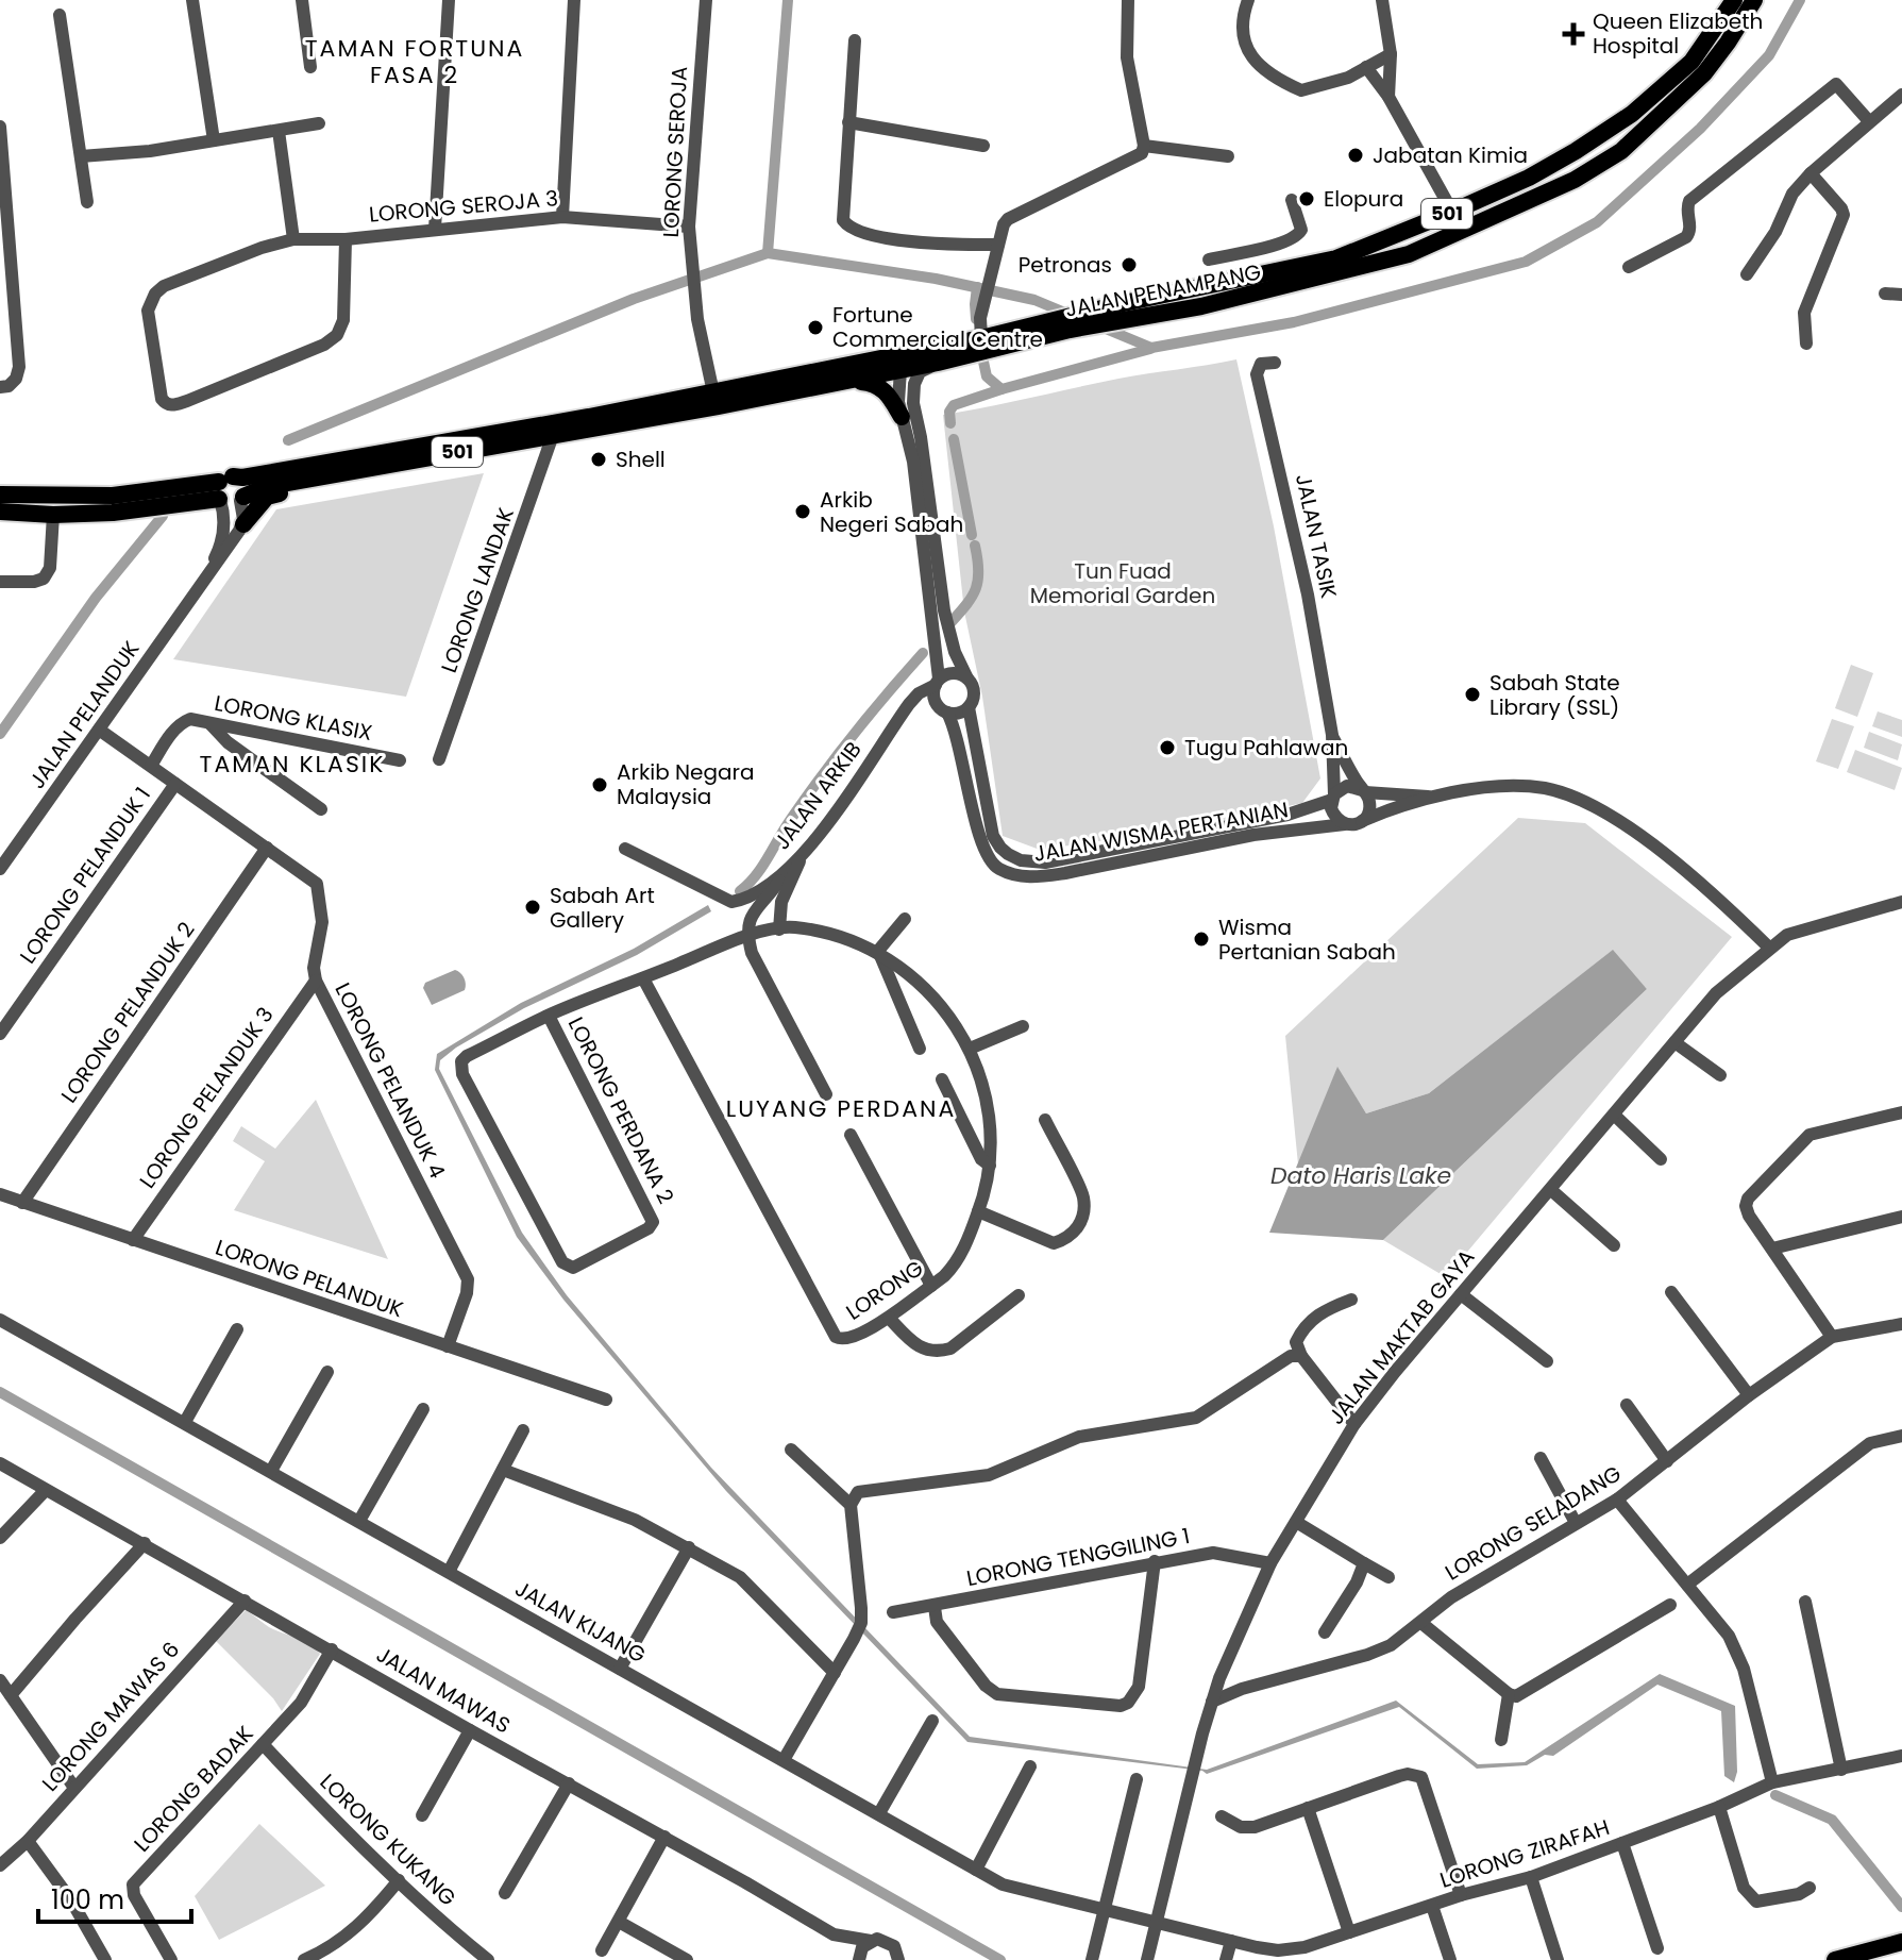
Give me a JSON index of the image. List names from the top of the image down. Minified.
{"streets":{"main road":["501","JALAN PENAMPANG"],"street":["LORONG SEROJA","LORONG SEROJA 3","JALAN TASIK","LORONG LANDAK","JALAN PELANDUK","LORONG KLASIX","JALAN ARKIB","JALAN WISMA PERTANIAN","LORONG PELANDUK 1","LORONG PELANDUK 2","LORONG PELANDUK 4","LORONG PELANDUK 3","LORONG PERDANA 2","LORONG PELANDUK","LORONG","JALAN MAKTAB GAYA","LORONG SELADANG","LORONG TENGGILING 1","JALAN KIJANG","JALAN MAWAS","LORONG MAWAS 6","LORONG BADAK","LORONG KUKANG","LORONG ZIRAFAH"]},"crossings":[["LORONG SEROJA","LORONG SEROJA 3"],["LORONG SEROJA","JALAN PENAMPANG"],["JALAN PENAMPANG","LORONG LANDAK"],["JALAN PENAMPANG","JALAN PELANDUK"],["JALAN TASIK","JALAN WISMA PERTANIAN"],["JALAN PELANDUK","LORONG PELANDUK 4"],["LORONG KLASIX","LORONG PELANDUK 4"],["JALAN ARKIB","JALAN WISMA PERTANIAN"],["LORONG PELANDUK 1","LORONG PELANDUK 4"],["LORONG PELANDUK 2","LORONG PELANDUK 4"],["LORONG PELANDUK 2","LORONG PELANDUK"],["LORONG PELANDUK 4","LORONG PELANDUK 3"],["LORONG PELANDUK 4","LORONG PELANDUK"],["LORONG PELANDUK 3","LORONG PELANDUK"],["JALAN MAKTAB GAYA","LORONG SELADANG"],["JALAN MAKTAB GAYA","LORONG TENGGILING 1"],["JALAN MAKTAB GAYA","JALAN KIJANG"],["JALAN MAKTAB GAYA","LORONG ZIRAFAH"],["JALAN KIJANG","LORONG ZIRAFAH"],["JALAN MAWAS","LORONG MAWAS 6"],["JALAN MAWAS","LORONG BADAK"],["LORONG BADAK","LORONG KUKANG"]],"districts":["TAMAN FORTUNA FASA 2","TAMAN KLASIK","LUYANG PERDANA"],"water":["Dato Haris Lake"],"parks":["Tun Fuad Memorial Garden"],"places":{"health":["Queen Elizabeth Hospital"],"other":["Jabatan Kimia","Elopura","Petronas","Fortune Commercial Centre","Shell","Arkib Negeri Sabah","Sabah State Library (SSL)","Tugu Pahlawan","Arkib Negara Malaysia","Sabah Art Gallery","Wisma Pertanian Sabah"]},"scale_bar":"100 m"}
